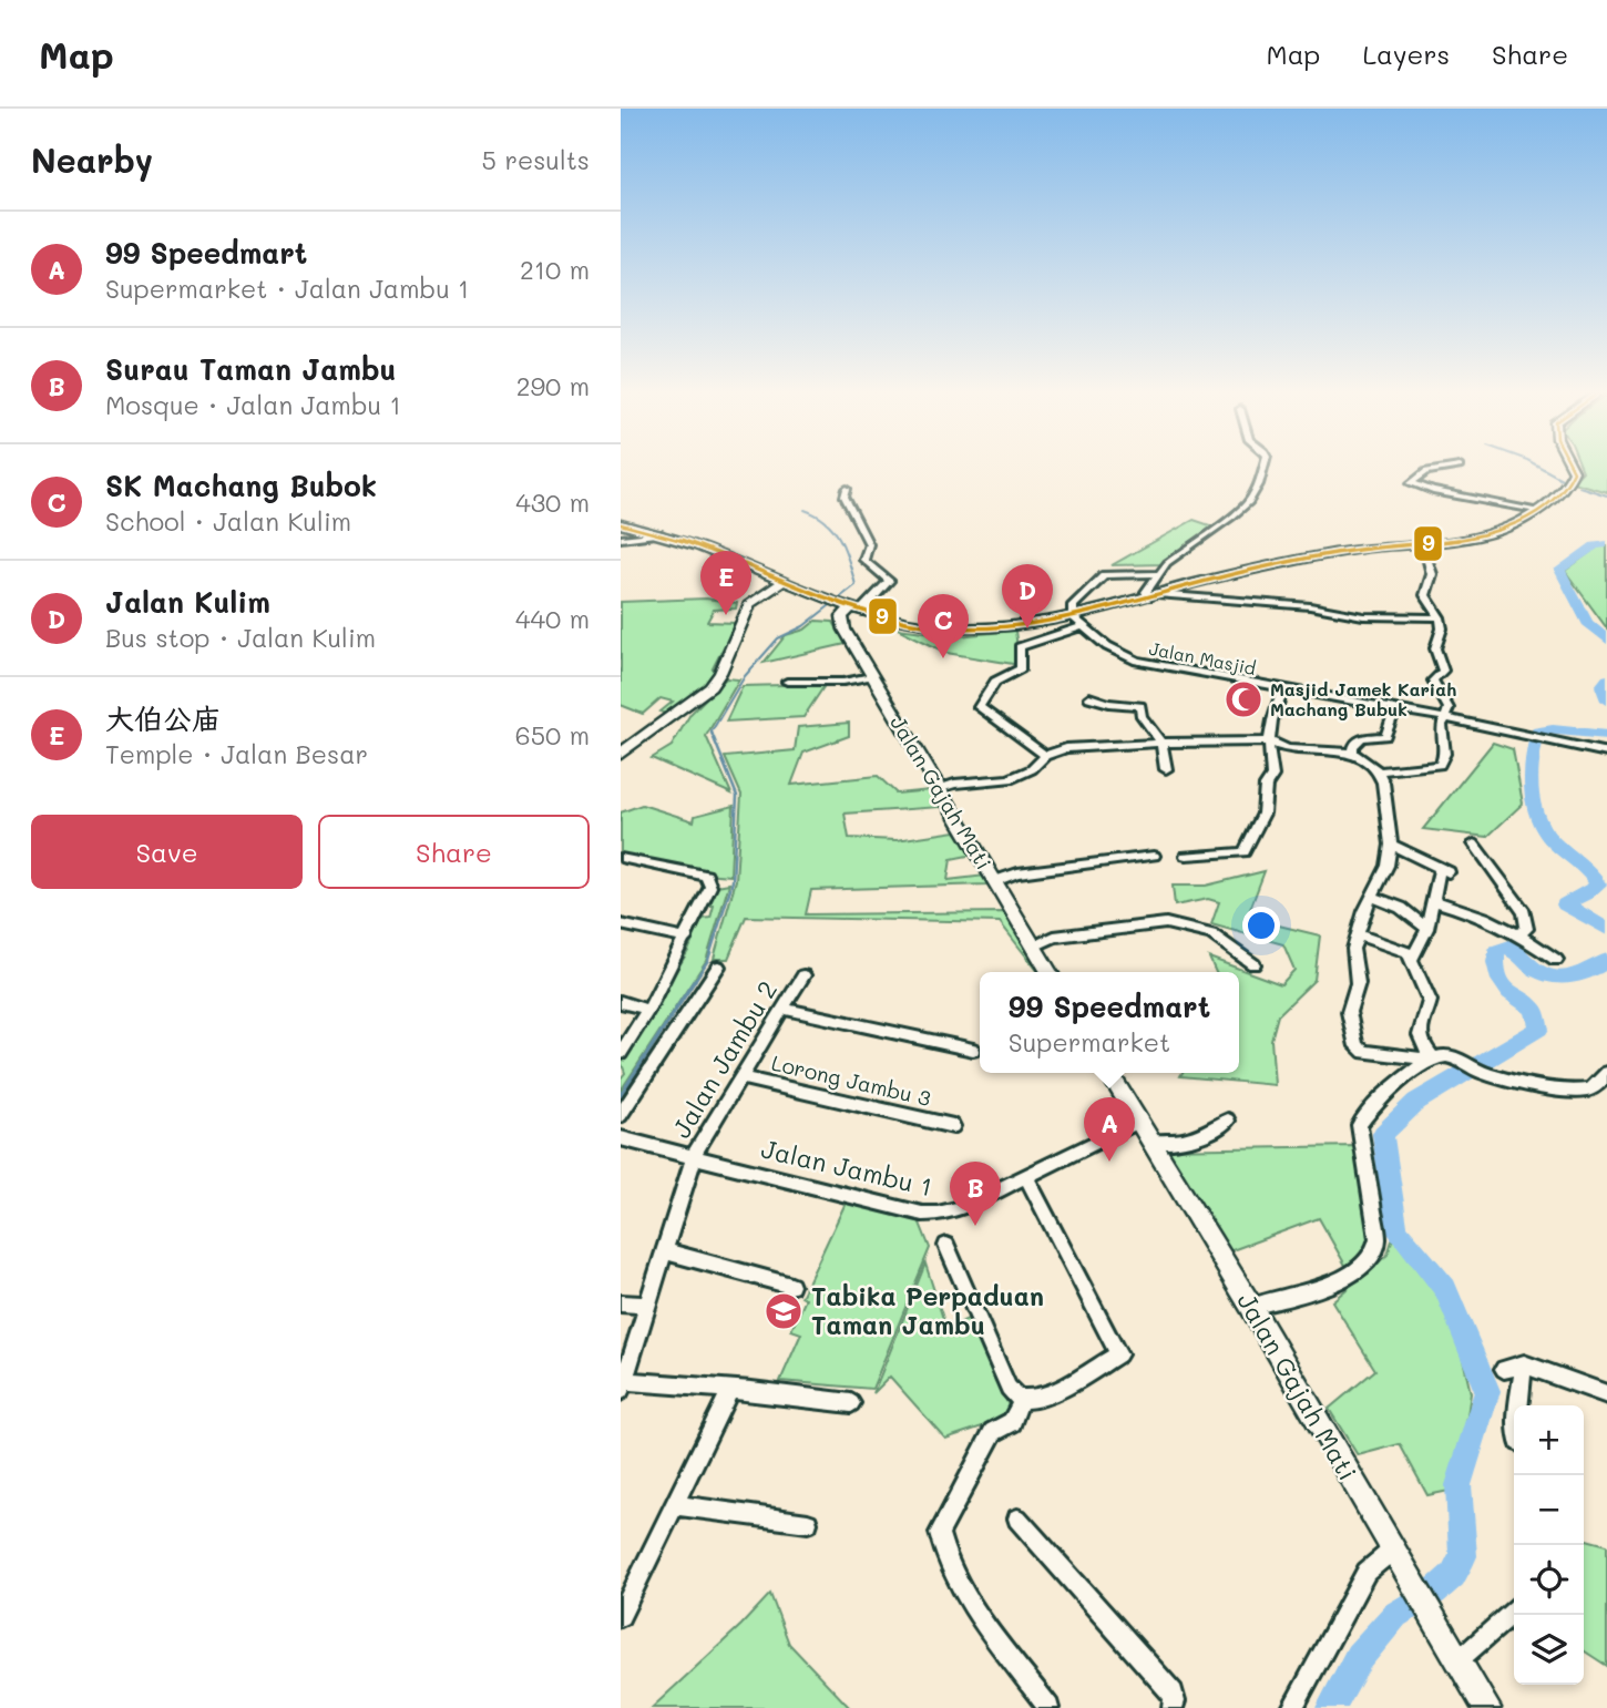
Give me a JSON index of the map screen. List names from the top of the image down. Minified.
{"streets":{"main road":["Jalan Gajah Mati"],"street":["Jalan Masjid","Jalan Jambu 2","Lorong Jambu 3","Jalan Jambu 1"]},"crossings":[["Jalan Gajah Mati","Jalan Jambu 1"],["Jalan Jambu 2","Lorong Jambu 3"],["Jalan Jambu 2","Jalan Jambu 1"]],"places":{"mosque":["Masjid Jamek Kariah Machang Bubuk"],"school or university":["Tabika Perpaduan Taman Jambu"]},"lines":["transit line 9"],"page":{"header":"Map","nav":["Map","Layers","Share"],"heading":["Nearby","5 results"],"list":[{"mark":"A","name":"99 Speedmart","note":"Supermarket · Jalan Jambu 1","value":"210 m"},{"mark":"B","name":"Surau Taman Jambu","note":"Mosque · Jalan Jambu 1","value":"290 m"},{"mark":"C","name":"SK Machang Bubok","note":"School · Jalan Kulim","value":"430 m"},{"mark":"D","name":"Jalan Kulim","note":"Bus stop · Jalan Kulim","value":"440 m"},{"mark":"E","name":"大伯公庙","note":"Temple · Jalan Besar","value":"650 m"}],"pins":["E","D","C","A","B"],"buttons":["Save","Share"],"popup":["99 Speedmart","Supermarket"],"map_buttons":["+","−"]}}
